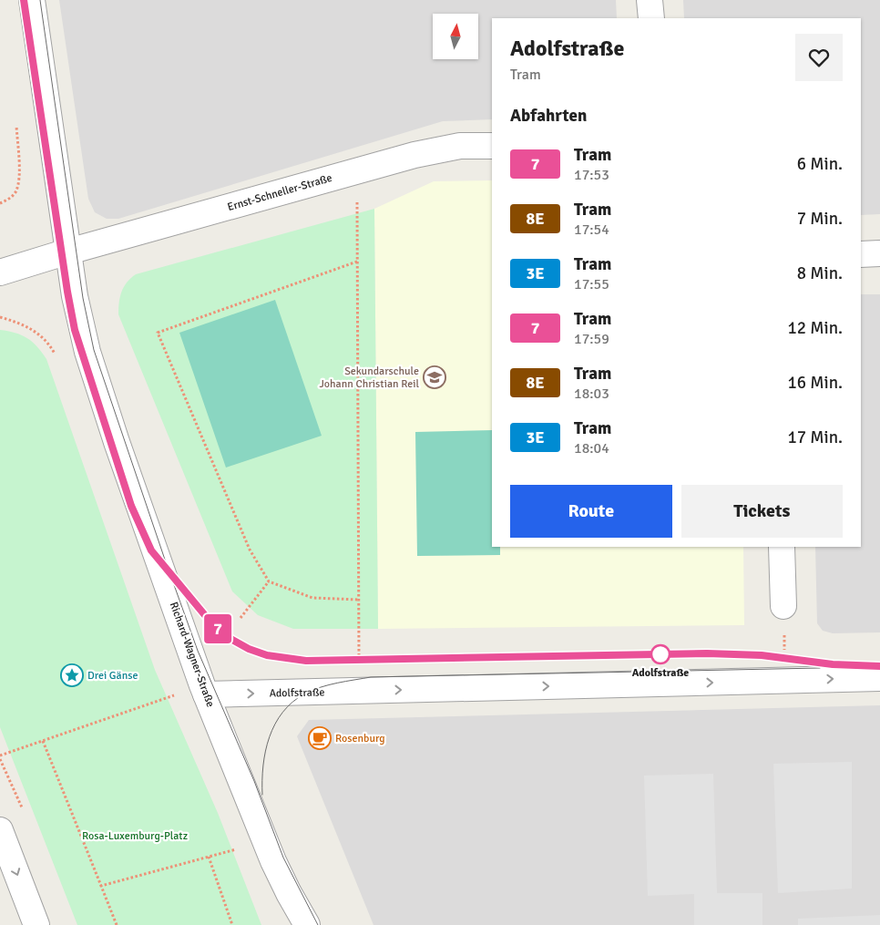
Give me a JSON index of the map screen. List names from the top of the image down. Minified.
{"streets":{"street":["Ernst-Schneller-Straße","Richard-Wagner-Straße","Adolfstraße"]},"crossings":[["Ernst-Schneller-Straße","Richard-Wagner-Straße"],["Richard-Wagner-Straße","Adolfstraße"]],"one_way":["Adolfstraße"],"parks":["Rosa-Luxemburg-Platz"],"places":{"school or university":["Sekundarschule Johann Christian Reil"],"other":["Adolfstraße"],"place":["Drei Gänse"],"cafe":["Rosenburg"]},"lines":["tram line 7"],"north":"top","page":{"on_map":"7","heading":[["Adolfstraße","Tram"],"Abfahrten"],"list":[{"mark":"7","name":"Tram","note":"17:53","value":"6 Min."},{"mark":"8E","name":"Tram","note":"17:54","value":"7 Min."},{"mark":"3E","name":"Tram","note":"17:55","value":"8 Min."},{"mark":"7","name":"Tram","note":"17:59","value":"12 Min."},{"mark":"8E","name":"Tram","note":"18:03","value":"16 Min."},{"mark":"3E","name":"Tram","note":"18:04","value":"17 Min."}],"buttons":["Route","Tickets"]}}
